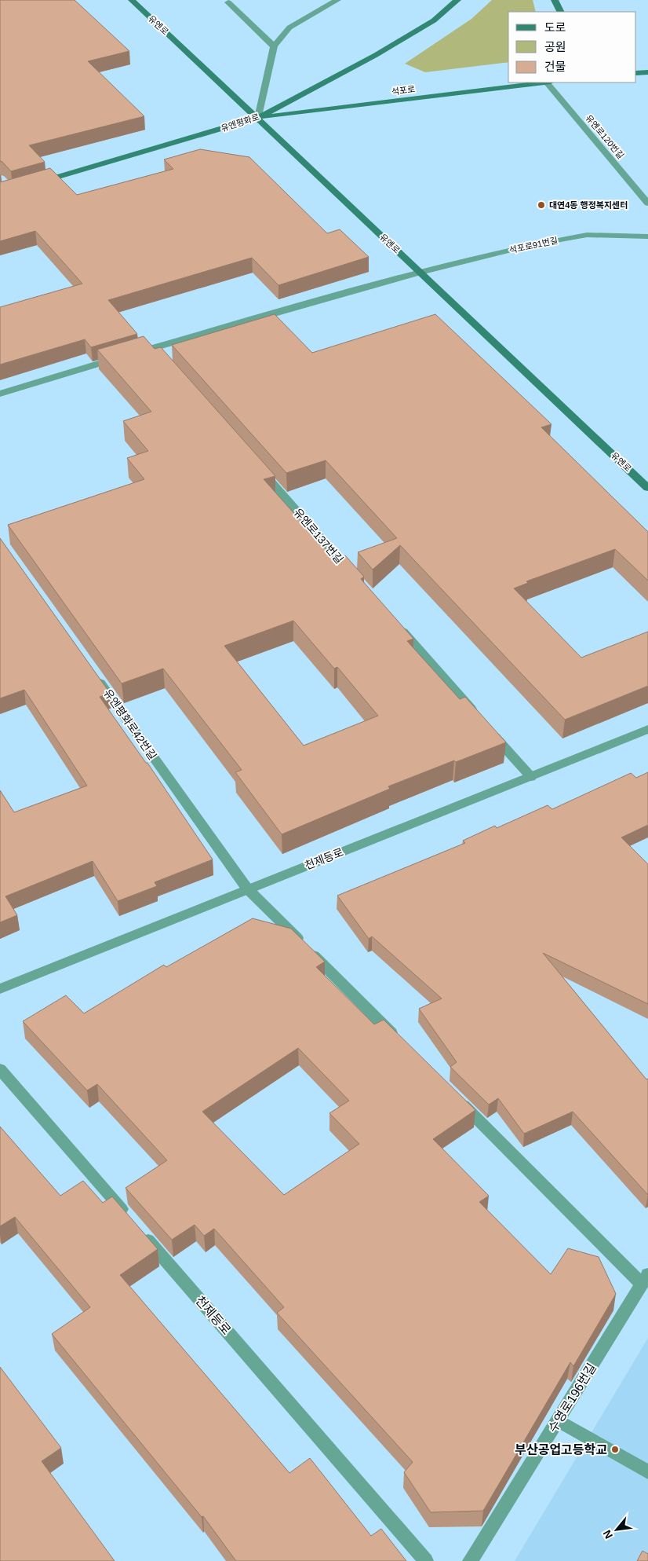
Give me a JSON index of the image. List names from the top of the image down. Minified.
{"streets":{"main road":["유엔로","석포로","유엔평화로"],"street":["유엔로120번길","석포로91번길","유엔로137번길","유엔평화로42번길","천제등로","수영로196번길"]},"crossings":[["유엔로","석포로"],["유엔로","유엔평화로"],["유엔로","석포로91번길"],["석포로","유엔평화로"],["유엔평화로42번길","천제등로"]],"places":["대연4동 행정복지센터","부산공업고등학교"],"legend":["도로","공원","건물"],"north":"bottom left"}
